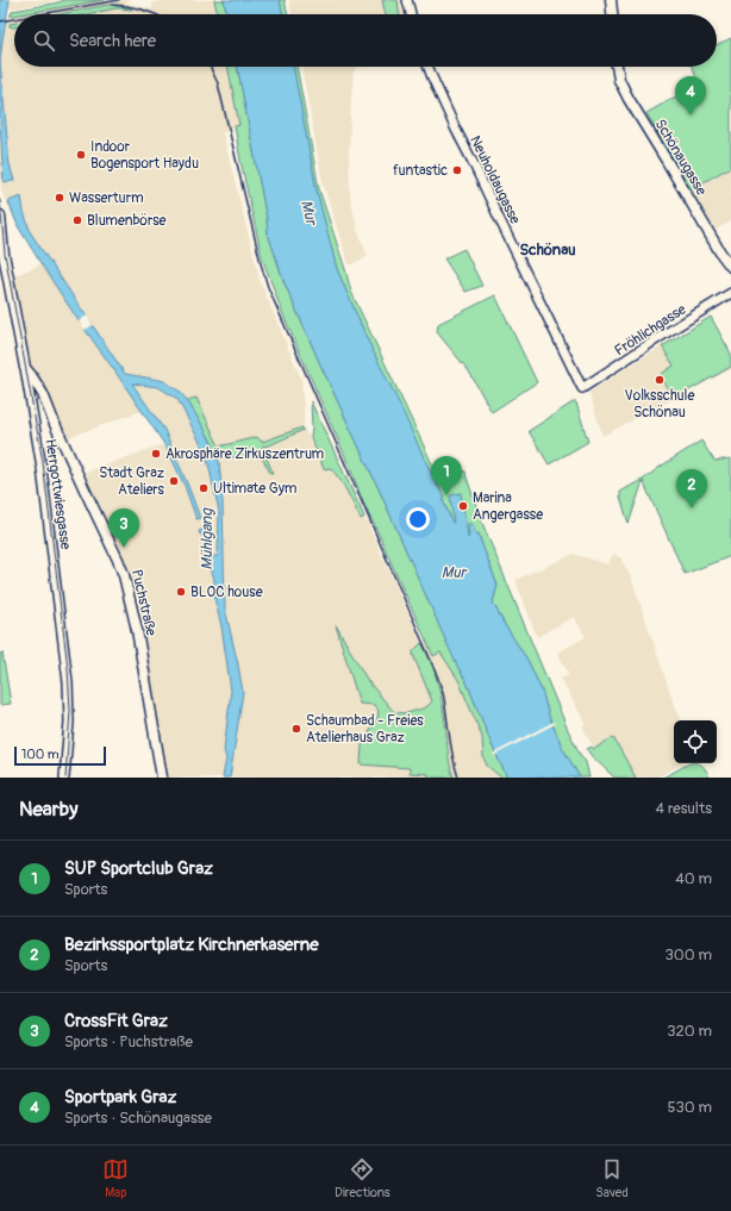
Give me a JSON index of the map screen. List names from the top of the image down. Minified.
{"streets":{"main road":["Schönaugasse","Herrgottwiesgasse","Puchstraße"],"street":["Neuholdaugasse","Fröhlichgasse"]},"crossings":[["Neuholdaugasse","Fröhlichgasse"],["Herrgottwiesgasse","Puchstraße"]],"districts":["Schönau"],"water":["Mur","Mühlgang"],"places":["Indoor Bogensport Haydu","funtastic","Wasserturm","Blumenbörse","Volksschule Schönau","Akrosphäre Zirkuszentrum","Stadt Graz Ateliers","Ultimate Gym","Marina Angergasse","BLOC house","Schaumbad - Freies Atelierhaus Graz"],"scale_bar":"100 m","page":{"search":"Search here","pins":["4","1","2","3"],"scale":"100 m","heading":["Nearby","4 results"],"list":[{"mark":"1","name":"SUP Sportclub Graz","note":"Sports","value":"40 m"},{"mark":"2","name":"Bezirkssportplatz Kirchnerkaserne","note":"Sports","value":"300 m"},{"mark":"3","name":"CrossFit Graz","note":"Sports · Puchstraße","value":"320 m"},{"mark":"4","name":"Sportpark Graz","note":"Sports · Schönaugasse","value":"530 m"}],"nav":["Map","Directions","Saved"]}}
